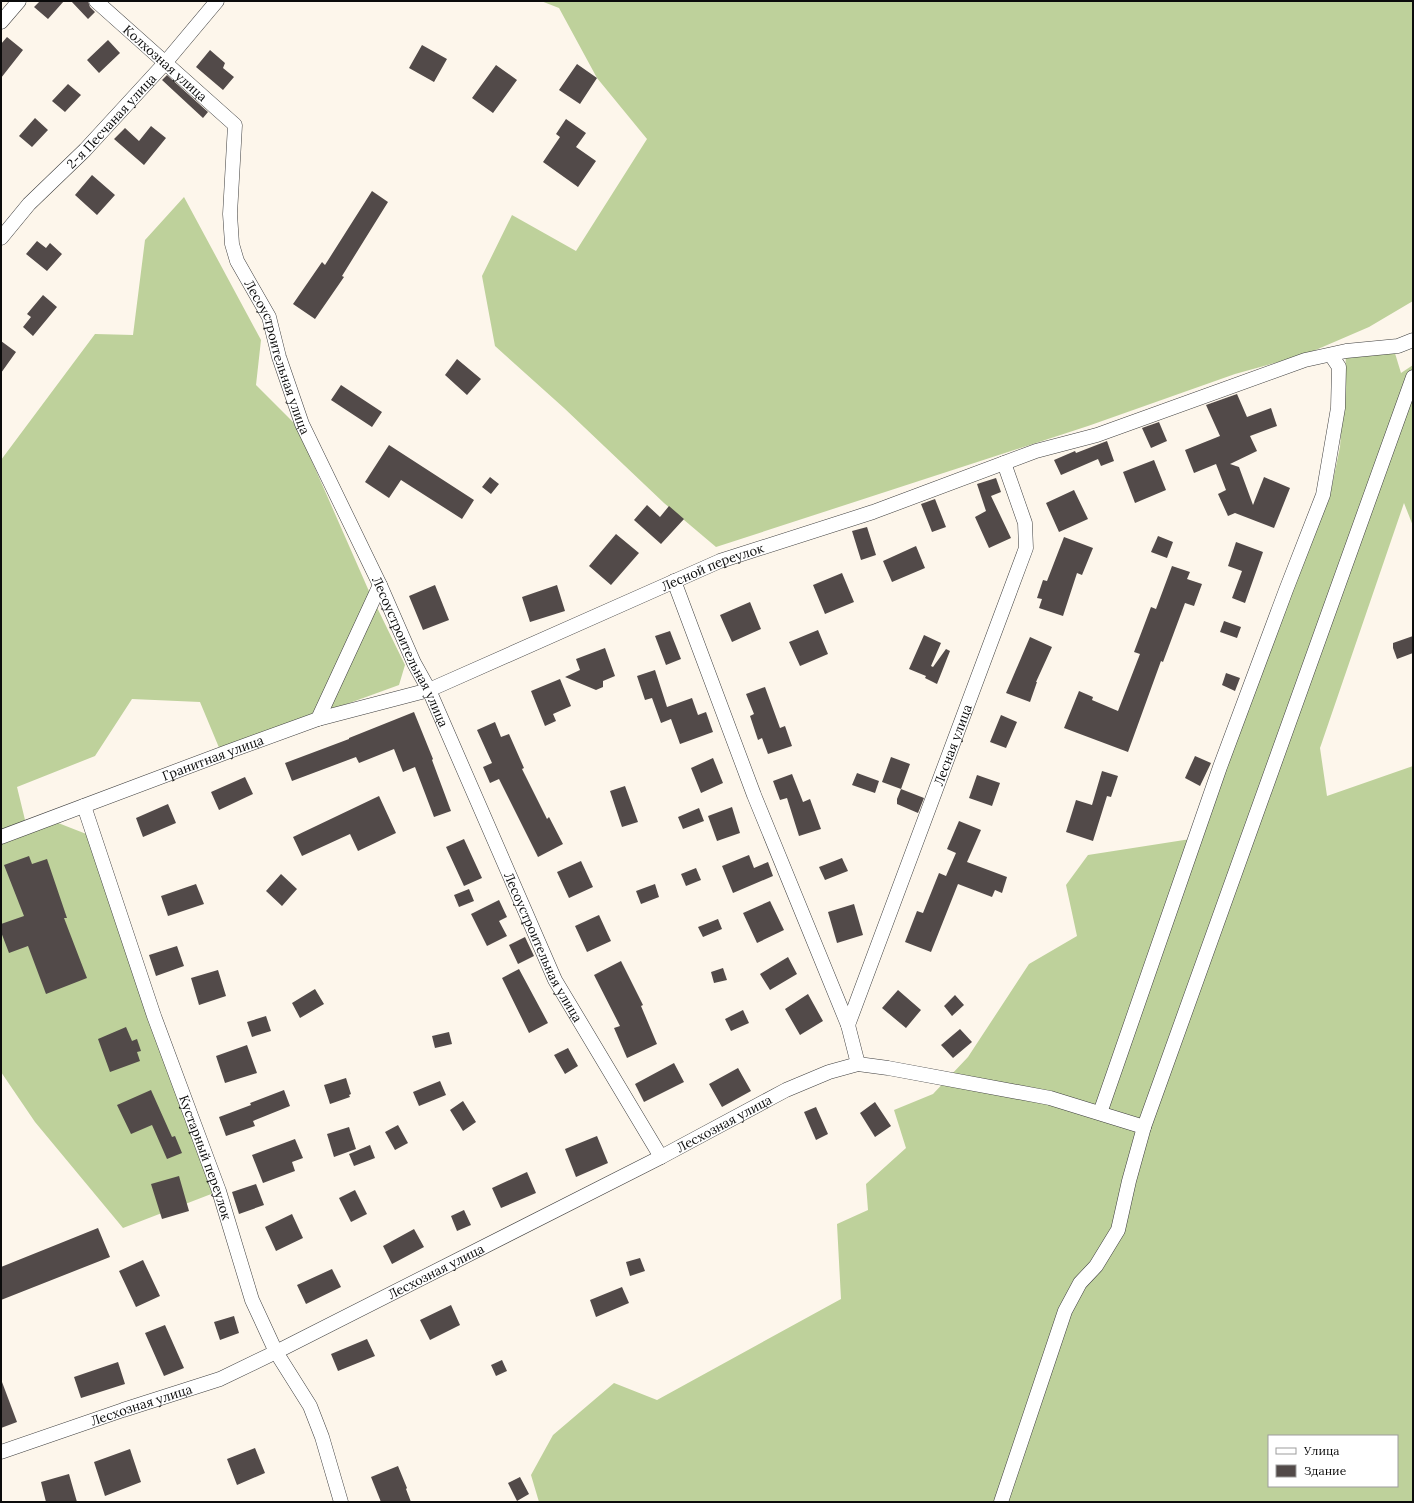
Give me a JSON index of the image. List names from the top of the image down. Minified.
{"streets":{"street":["Колхозная улица","2-я Песчаная улица","Лесоустроительная улица","Лесной переулок","Лесная улица","Гранитная улица","Лесхозная улица","Кустарный переулок"]},"crossings":[["Колхозная улица","2-я Песчаная улица"],["Колхозная улица","Лесоустроительная улица"],["Лесоустроительная улица","Лесной переулок"],["Лесоустроительная улица","Гранитная улица"],["Лесоустроительная улица","Лесхозная улица"],["Лесной переулок","Лесная улица"],["Лесной переулок","Гранитная улица"],["Гранитная улица","Кустарный переулок"],["Лесхозная улица","Кустарный переулок"]],"legend":["Улица","Здание"]}
